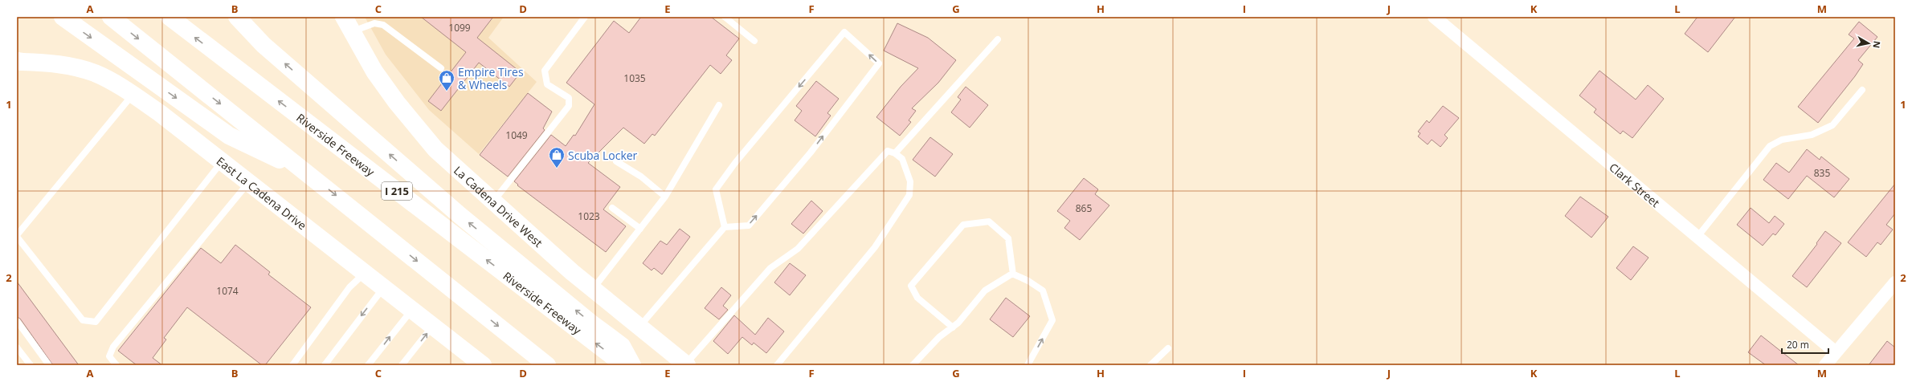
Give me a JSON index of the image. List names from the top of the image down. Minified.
{"streets":{"main road":["Riverside Freeway","I 215","East La Cadena Drive","La Cadena Drive West"],"street":["Clark Street"]},"places":{"shop":["Empire Tires & Wheels","Scuba Locker"]},"house_numbers":["1099","1035","1049","835","865","1023","1074"],"scale_bar":"20 m","north":"right","grid":{"columns":["A","B","C","D","E","F","G","H","I","J","K","L","M"],"rows":["1","2"]}}
